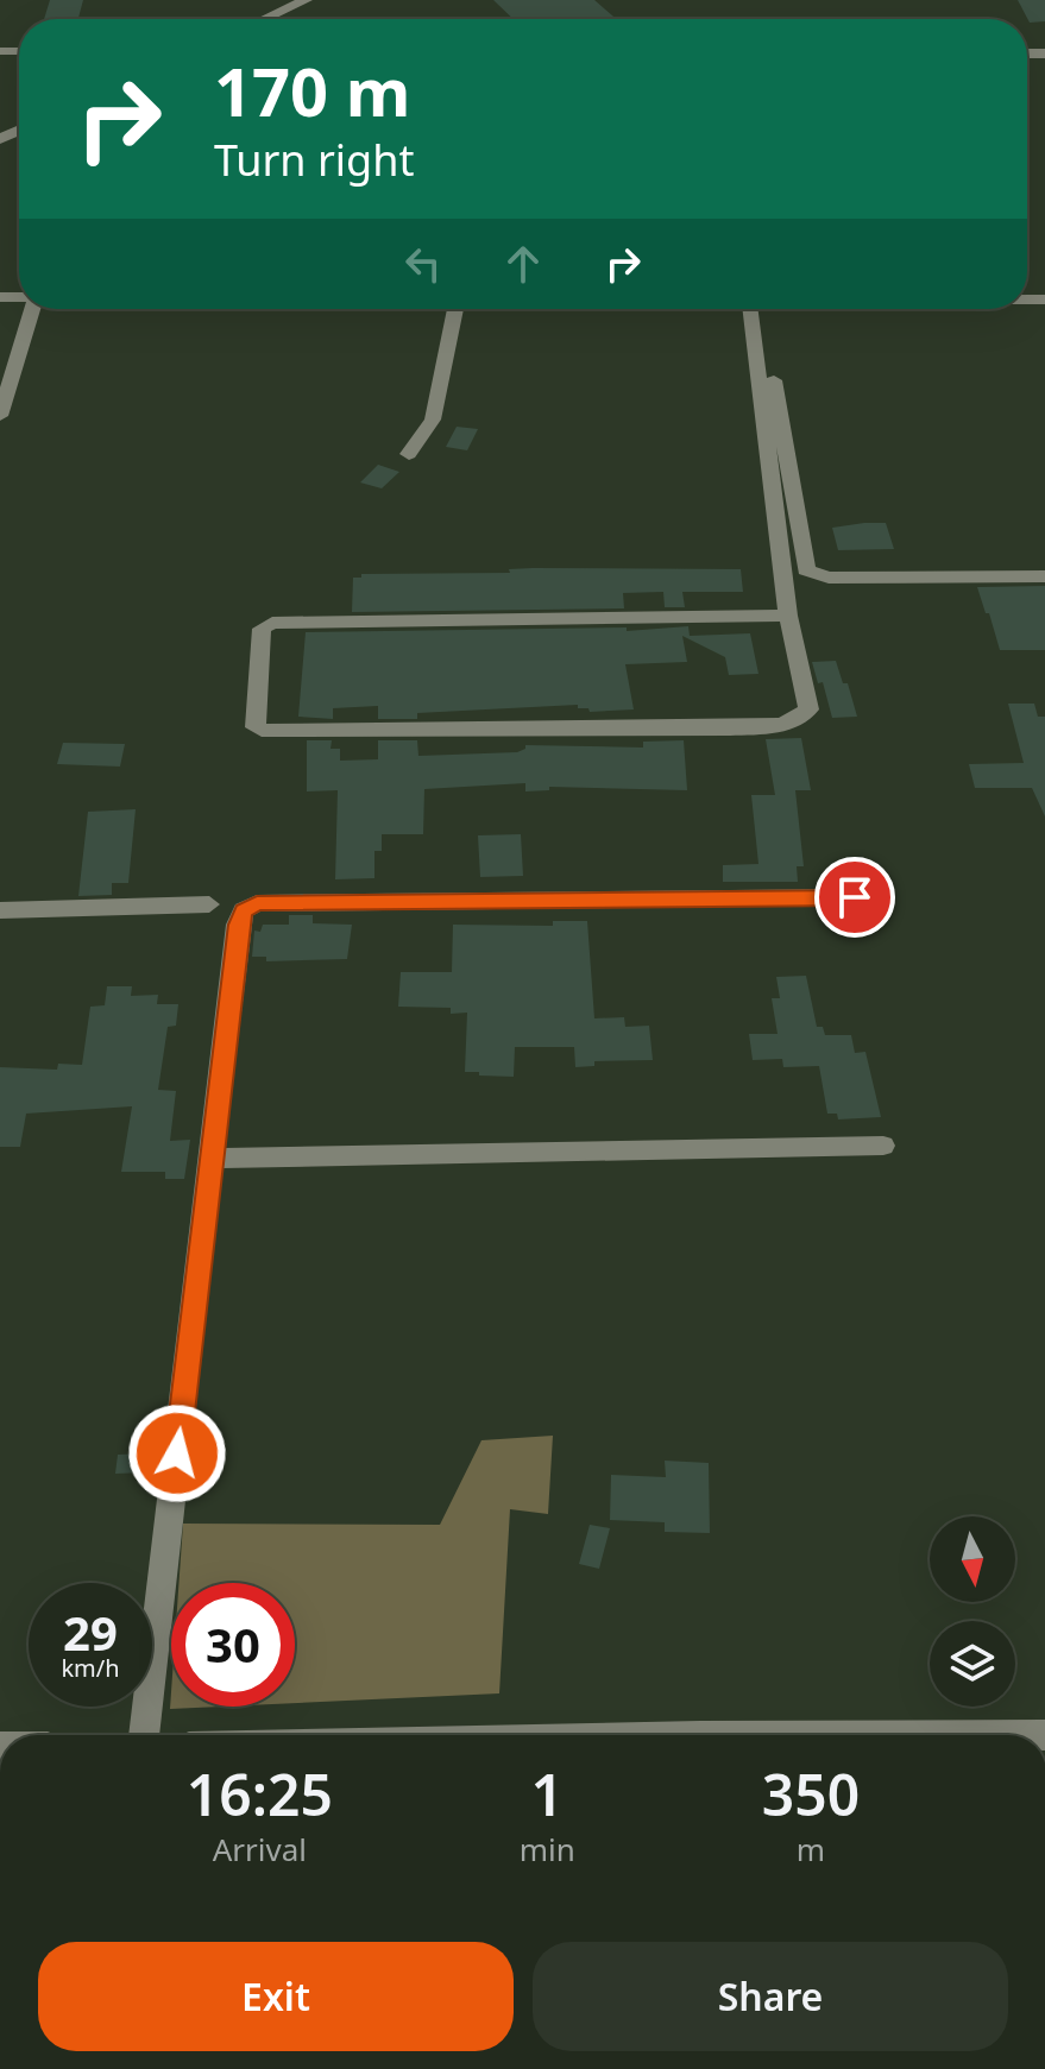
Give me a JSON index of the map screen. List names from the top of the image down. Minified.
{"north":"bottom","page":{"turn":["170 m","Turn right"],"speed":"29 km/h","limit":"30","eta":["16:25","Arrival","1","min","350","m"],"buttons":["Exit","Share"]}}
